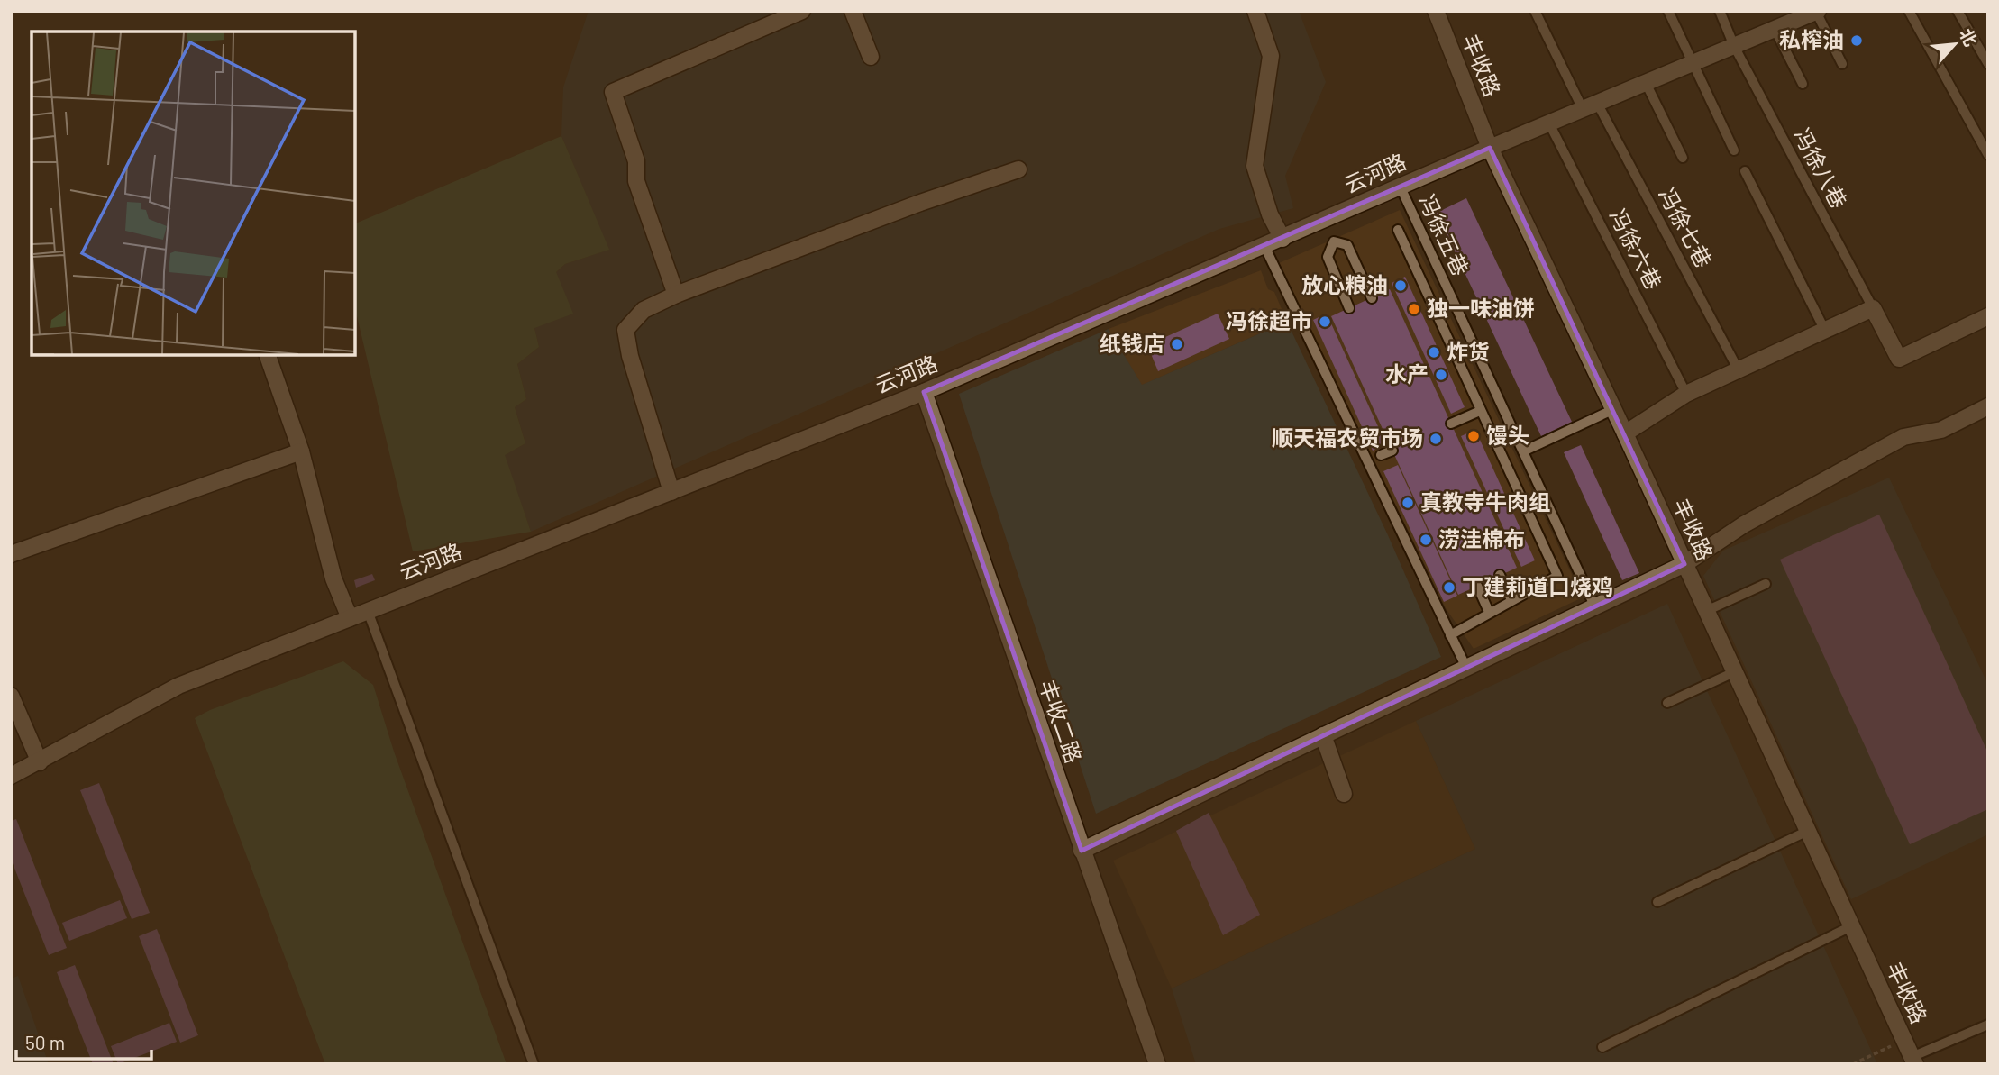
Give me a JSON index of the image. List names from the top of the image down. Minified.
{"streets":{"street":["丰收路","云河路","丰收二路"],"lane":["冯徐八巷","冯徐七巷","冯徐五巷","冯徐六巷"]},"crossings":[["丰收路","云河路"],["冯徐八巷","云河路"],["云河路","冯徐七巷"],["云河路","冯徐五巷"],["云河路","冯徐六巷"],["云河路","丰收二路"]],"places":["私榨油","放心粮油","独一味油饼","冯徐超市","纸钱店","炸货","水产","馒头","顺天福农贸市场","真教寺牛肉组","涝洼棉布","丁建莉道口烧鸡"],"scale_bar":"50 m","north":"top right"}
